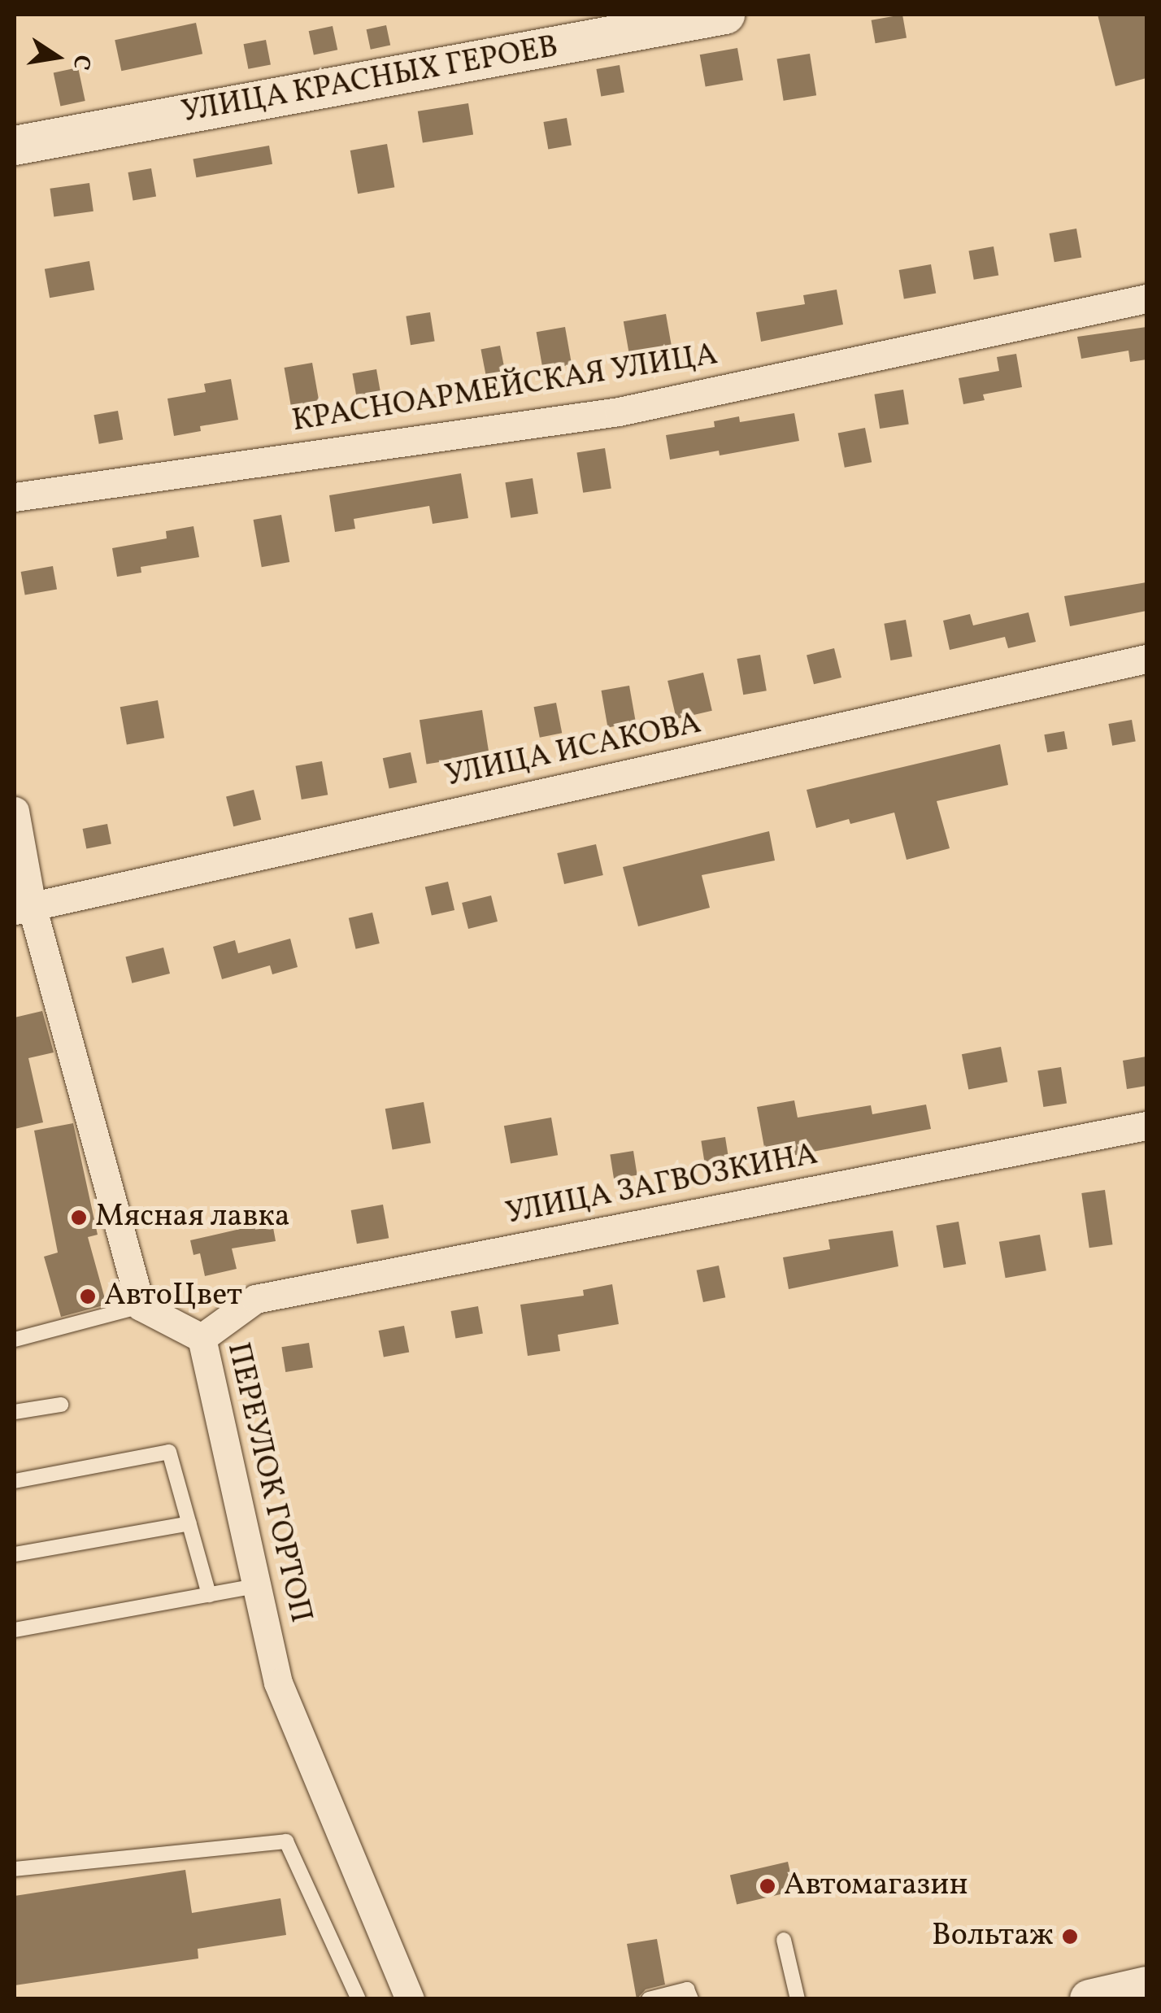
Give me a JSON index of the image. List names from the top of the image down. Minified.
{"streets":{"main road":["УЛИЦА КРАСНЫХ ГЕРОЕВ"],"street":["КРАСНОАРМЕЙСКАЯ УЛИЦА","УЛИЦА ИСАКОВА","УЛИЦА ЗАГВОЗКИНА","ПЕРЕУЛОК ГОРТОП"]},"crossings":[["УЛИЦА ЗАГВОЗКИНА","ПЕРЕУЛОК ГОРТОП"]],"places":["Мясная лавка","АвтоЦвет","Автомагазин","Вольтаж"],"north":"right"}
